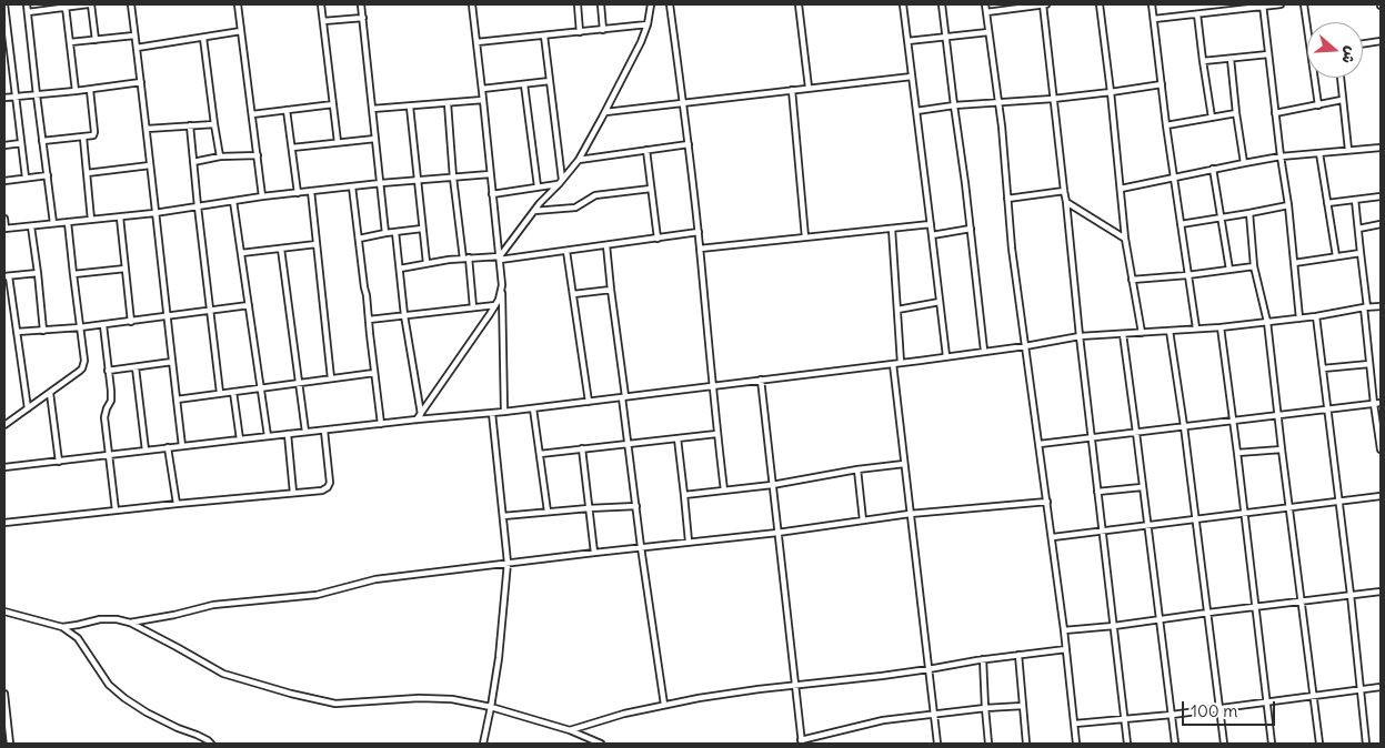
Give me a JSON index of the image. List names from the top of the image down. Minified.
{"scale_bar":"100 m","north":"right"}
